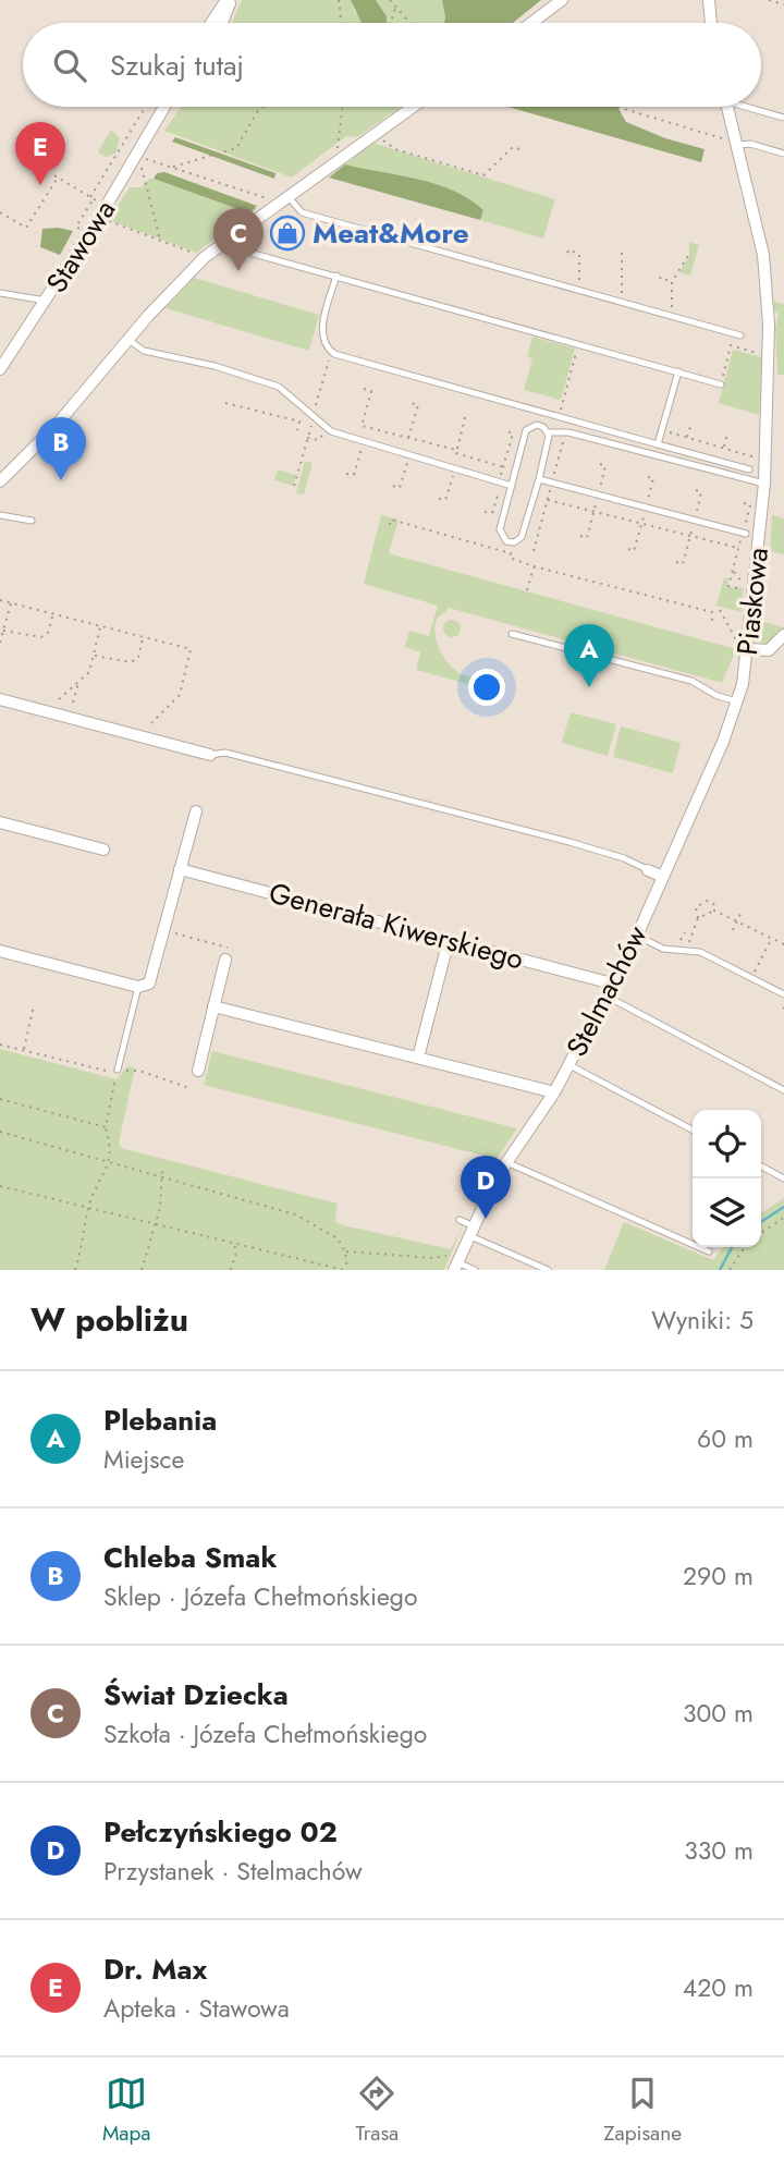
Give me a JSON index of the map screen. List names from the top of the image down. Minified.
{"streets":{"street":["Stawowa","Piaskowa","Generała Kiwerskiego","Stelmachów"]},"crossings":[["Piaskowa","Stelmachów"],["Generała Kiwerskiego","Stelmachów"]],"places":{"shop":["Meat&More"]},"page":{"search":"Szukaj tutaj","pins":["E","C","B","A","D"],"heading":["W pobliżu","Wyniki: 5"],"list":[{"mark":"A","name":"Plebania","note":"Miejsce","value":"60 m"},{"mark":"B","name":"Chleba Smak","note":"Sklep · Józefa Chełmońskiego","value":"290 m"},{"mark":"C","name":"Świat Dziecka","note":"Szkoła · Józefa Chełmońskiego","value":"300 m"},{"mark":"D","name":"Pełczyńskiego 02","note":"Przystanek · Stelmachów","value":"330 m"},{"mark":"E","name":"Dr. Max","note":"Apteka · Stawowa","value":"420 m"}],"nav":["Mapa","Trasa","Zapisane"]}}
